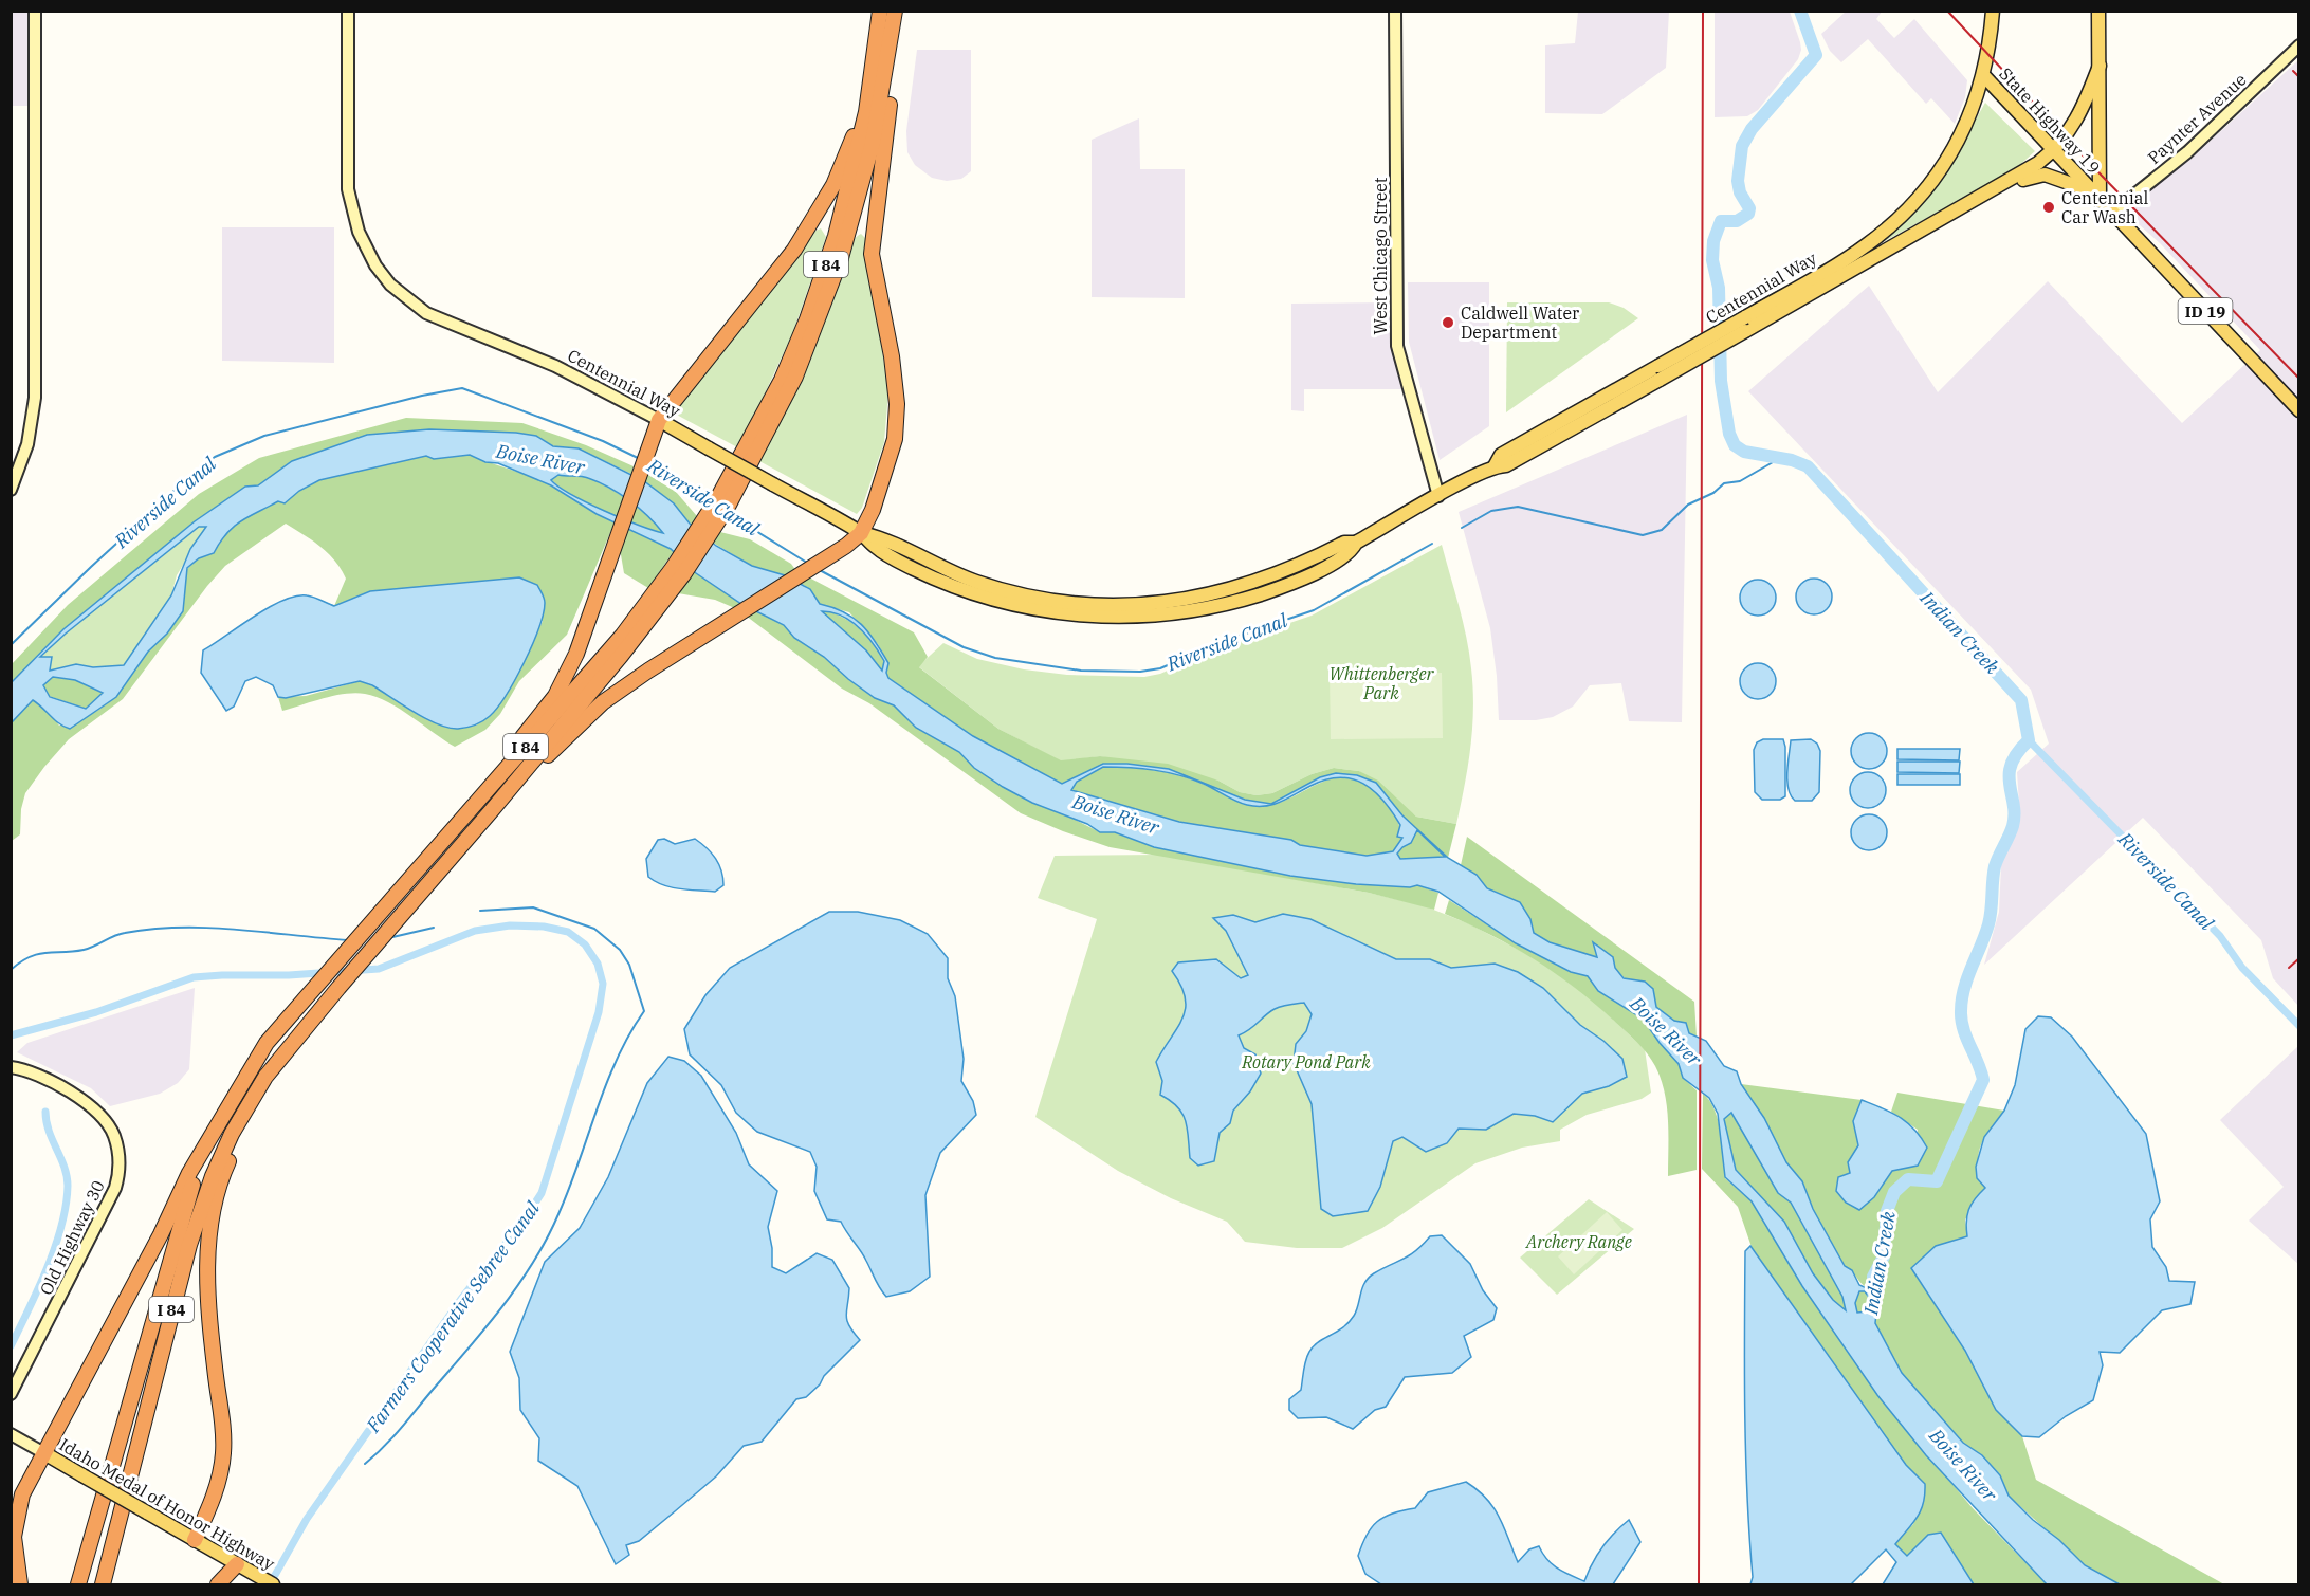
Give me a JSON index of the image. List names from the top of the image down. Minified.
{"streets":{"highway":["I 84"],"main road":["State Highway 19","Centennial Way","ID 19","Idaho Medal of Honor Highway"],"street":["Paynter Avenue","West Chicago Street","Old Highway 30"]},"crossings":[["Paynter Avenue","State Highway 19"],["State Highway 19","Centennial Way"],["West Chicago Street","Centennial Way"]],"water":["Boise River","Riverside Canal","Indian Creek","Farmers Cooperative Sebree Canal"],"parks":["Whittenberger Park","Rotary Pond Park","Archery Range"],"places":["Centennial Car Wash","Caldwell Water Department"]}
